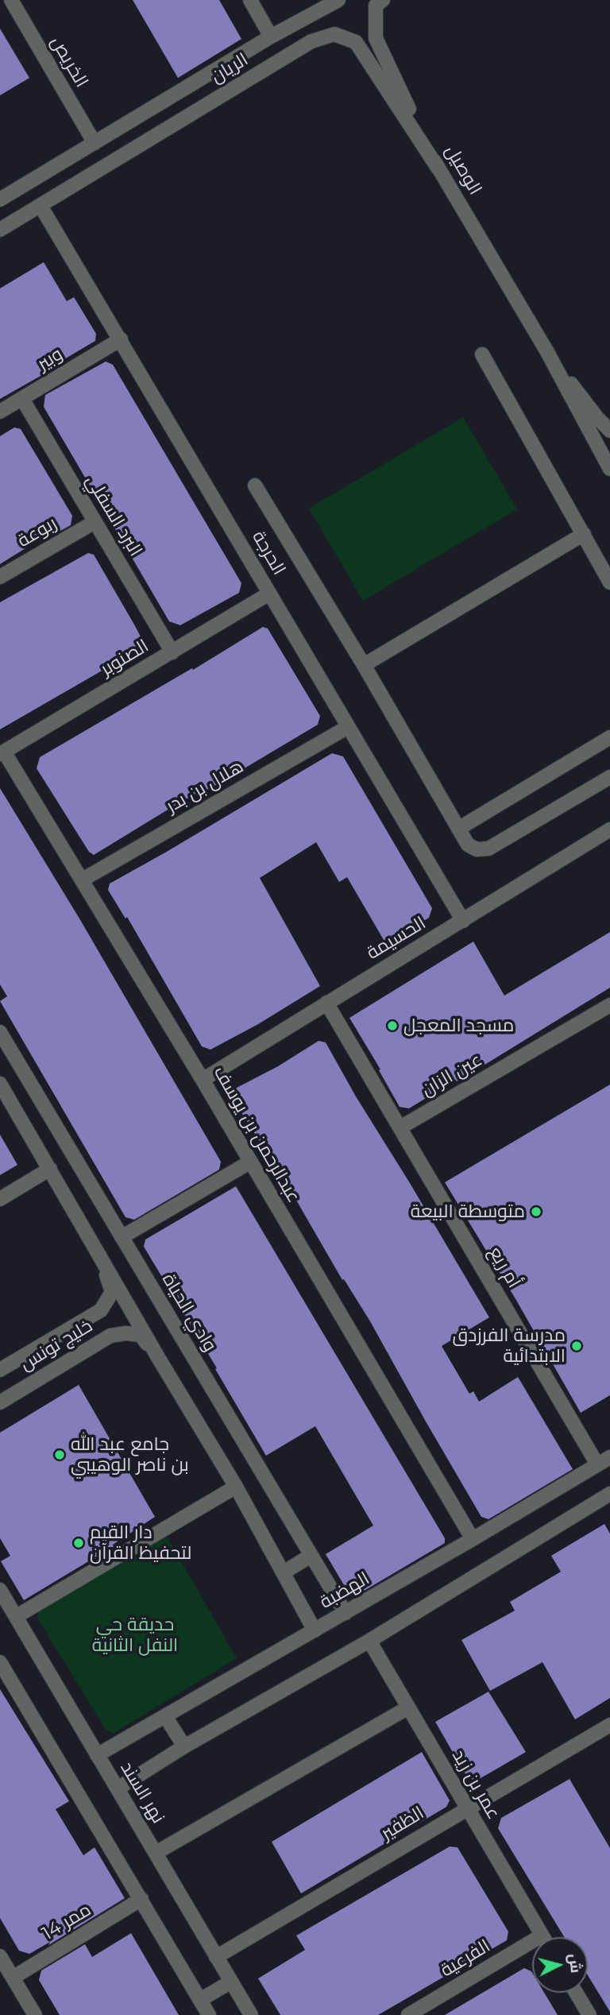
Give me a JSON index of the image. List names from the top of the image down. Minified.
{"streets":{"street":["الخريص","الريان","الوصيل","وبير","البرد السفلي","ربوعة","الحرجة","الصنوبر","هلال بن بدر","الحسيمة","عين الزان","عبدالرحمن بن يوسف","أم ريع","وادي الحياة","خليج تونس","الهضبة","عمر بن زيد","نهر السند","الظفير","ممر 14","الفرعية"]},"crossings":[["الخريص","الريان"],["الريان","الوصيل"],["الريان","الحرجة"],["وبير","البرد السفلي"],["وبير","الحرجة"],["البرد السفلي","ربوعة"],["البرد السفلي","الصنوبر"],["الحرجة","الصنوبر"],["الحرجة","هلال بن بدر"],["الحرجة","الحسيمة"],["الصنوبر","عبدالرحمن بن يوسف"],["هلال بن بدر","عبدالرحمن بن يوسف"],["الحسيمة","عبدالرحمن بن يوسف"],["الحسيمة","أم ريع"],["عين الزان","أم ريع"],["عبدالرحمن بن يوسف","الهضبة"],["أم ريع","الهضبة"],["وادي الحياة","الهضبة"],["الهضبة","نهر السند"],["عمر بن زيد","الظفير"],["عمر بن زيد","الفرعية"],["نهر السند","الظفير"]],"parks":["حديقة حي النفل الثانية"],"places":["مسجد المعجل","متوسطة البيعة","مدرسة الفرزدق الابتدائية","جامع عبد الله بن ناصر الوهيبي","دار القيم لتحفيظ القرآن"],"north":"right"}
